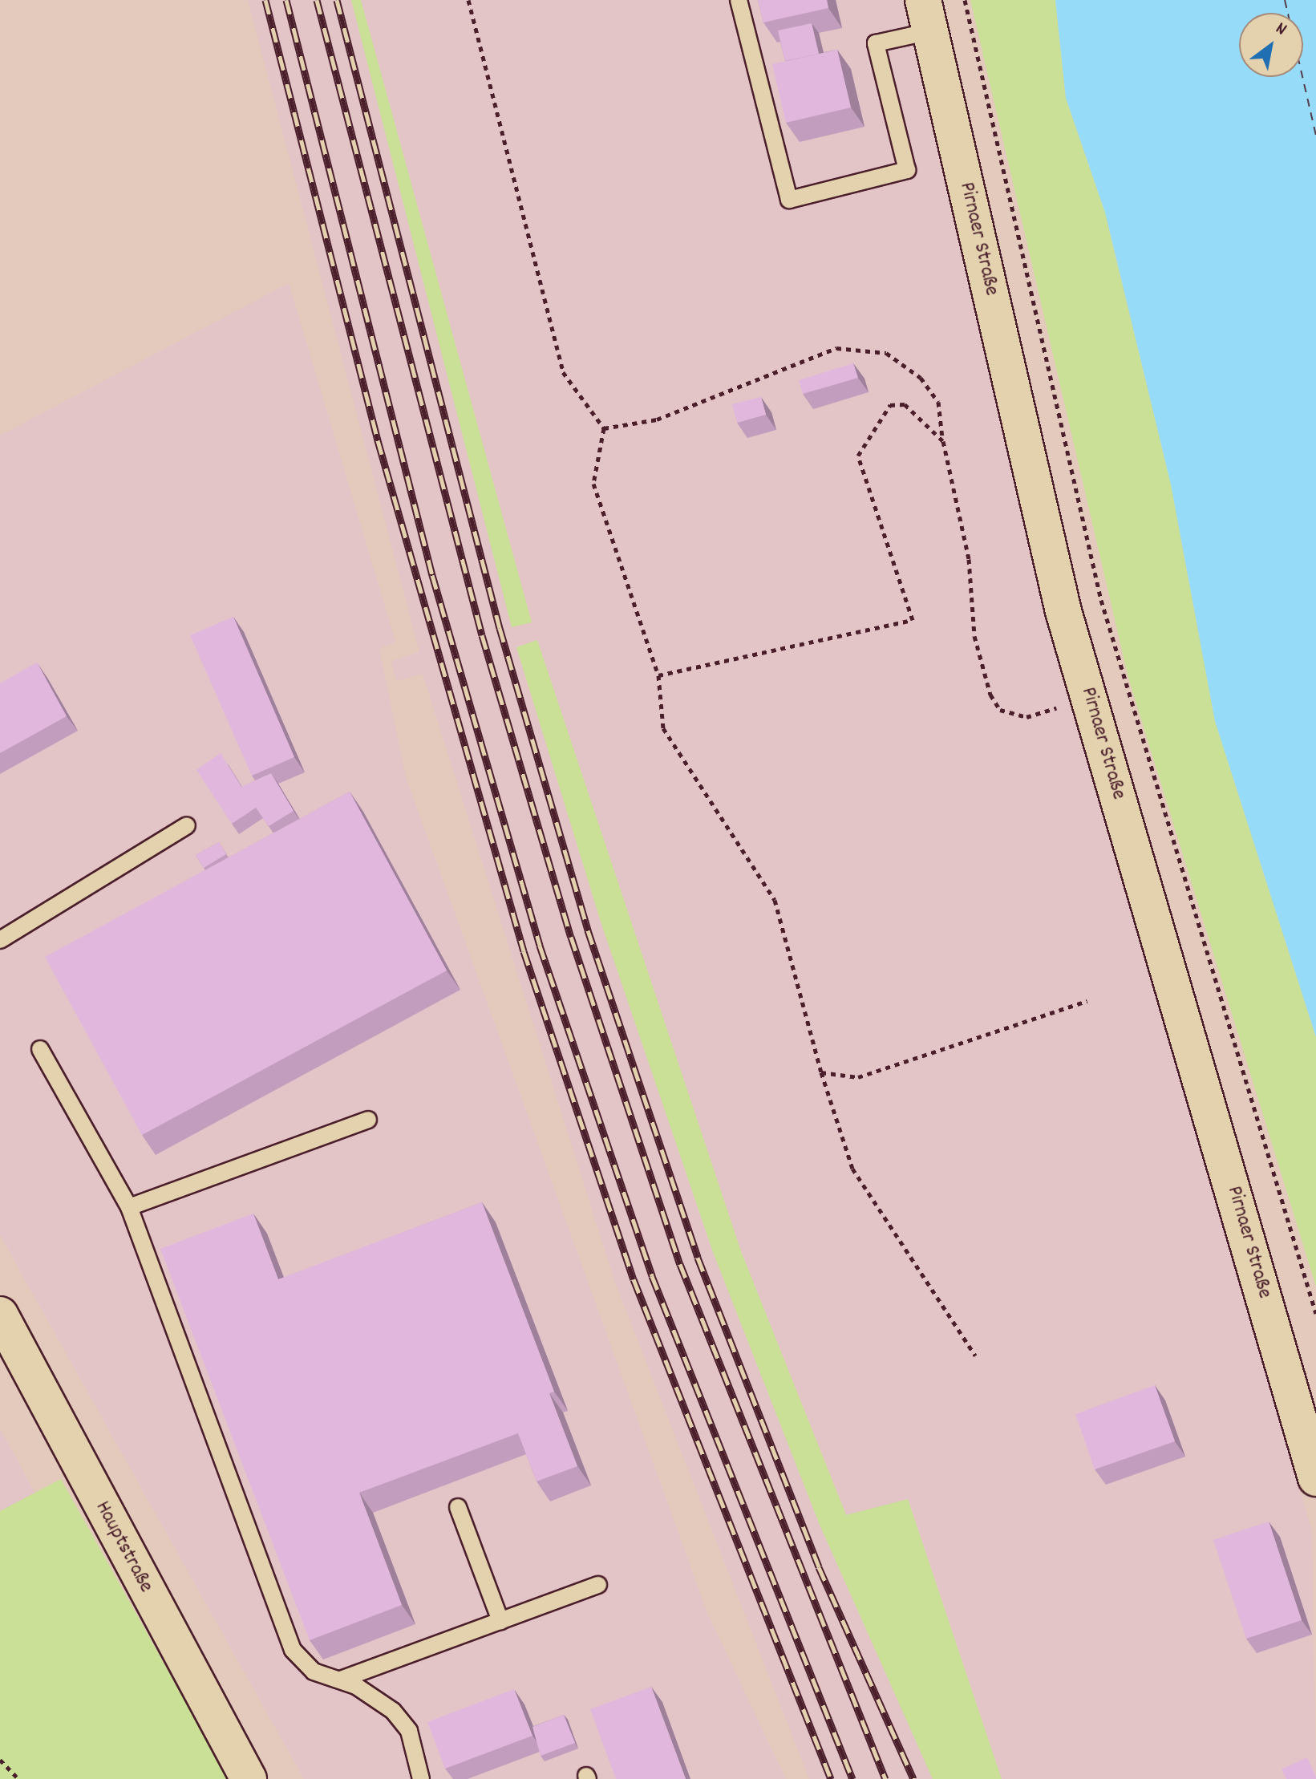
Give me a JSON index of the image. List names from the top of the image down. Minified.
{"streets":{"street":["Pirnaer Straße","Hauptstraße"]},"north":"top right"}
